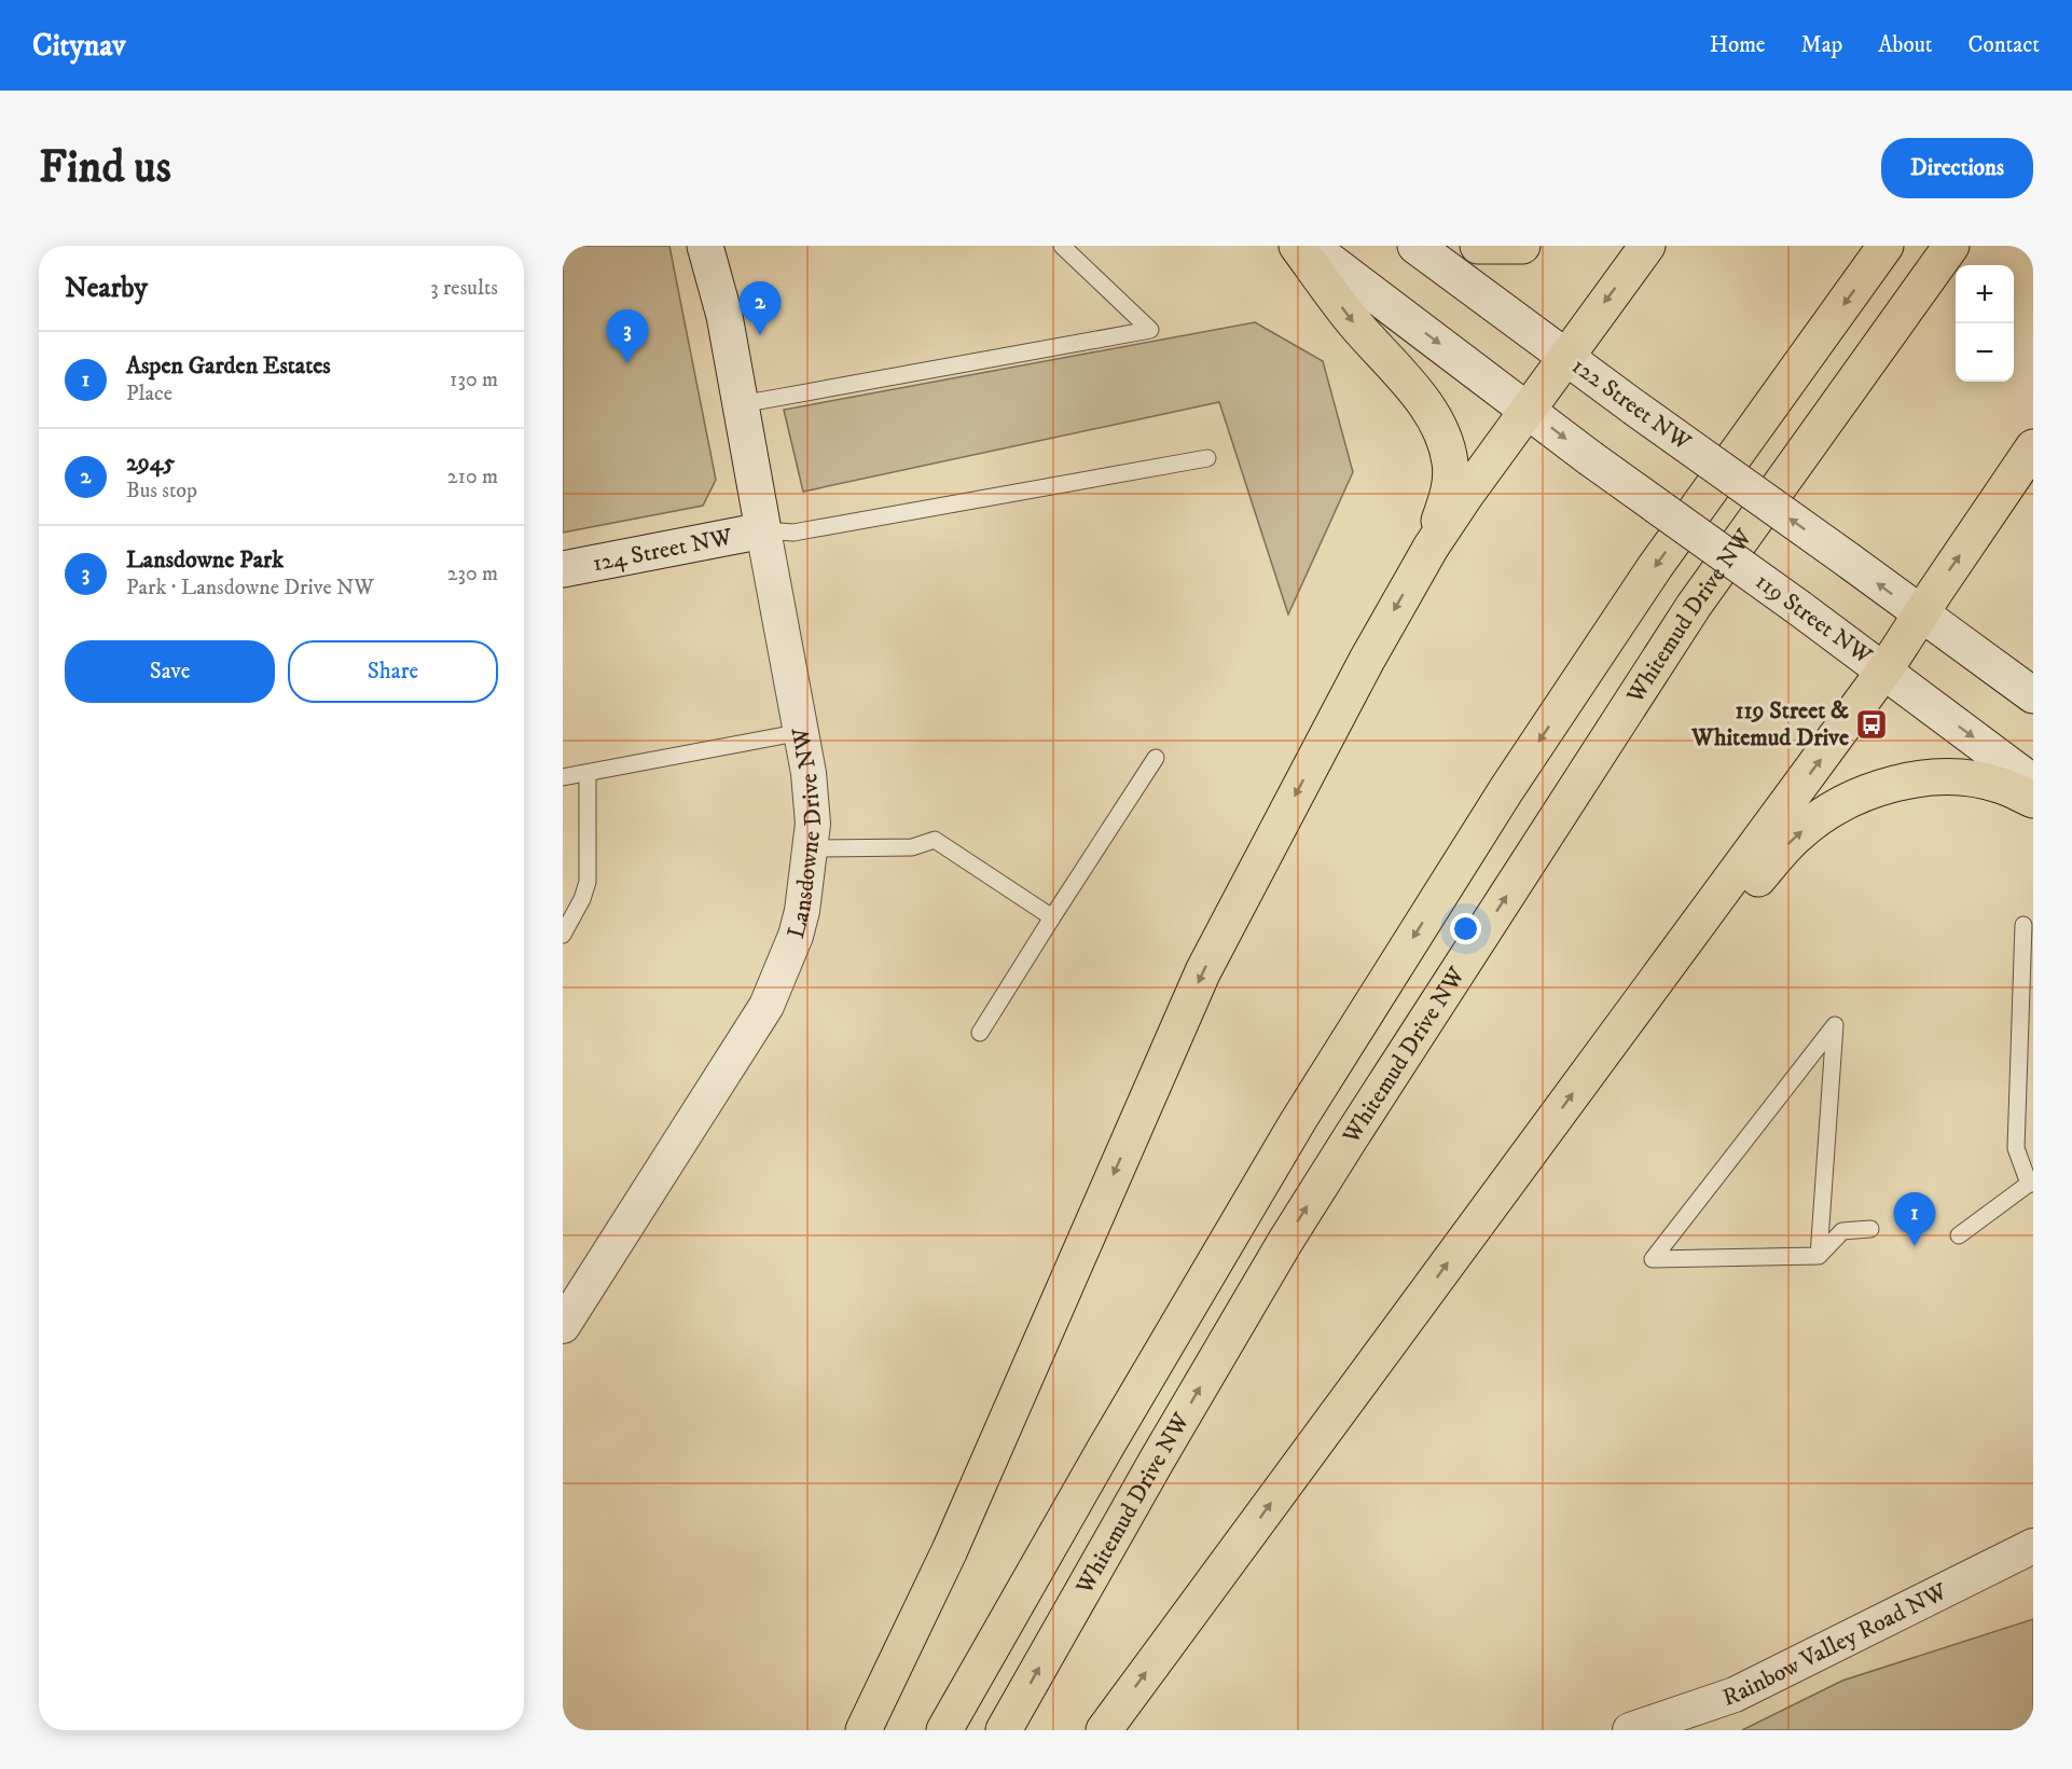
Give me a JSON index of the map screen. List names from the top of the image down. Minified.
{"streets":{"highway":["Whitemud Drive NW"],"main road":["122 Street NW","124 Street NW","119 Street NW","Lansdowne Drive NW"],"street":["Rainbow Valley Road NW"]},"crossings":[["124 Street NW","Lansdowne Drive NW"]],"one_way":["122 Street NW","119 Street NW"],"places":{"bus stop":["119 Street & Whitemud Drive"]},"page":{"header":"Citynav","nav":["Home","Map","About","Contact"],"buttons":["Directions",["Save","Share"]],"title":"Find us","heading":["Nearby","3 results"],"map_buttons":["+","−"],"pins":["2","3","1"],"list":[{"mark":"1","name":"Aspen Garden Estates","note":"Place","value":"130 m"},{"mark":"2","name":"2945","note":"Bus stop","value":"210 m"},{"mark":"3","name":"Lansdowne Park","note":"Park · Lansdowne Drive NW","value":"230 m"}]}}
